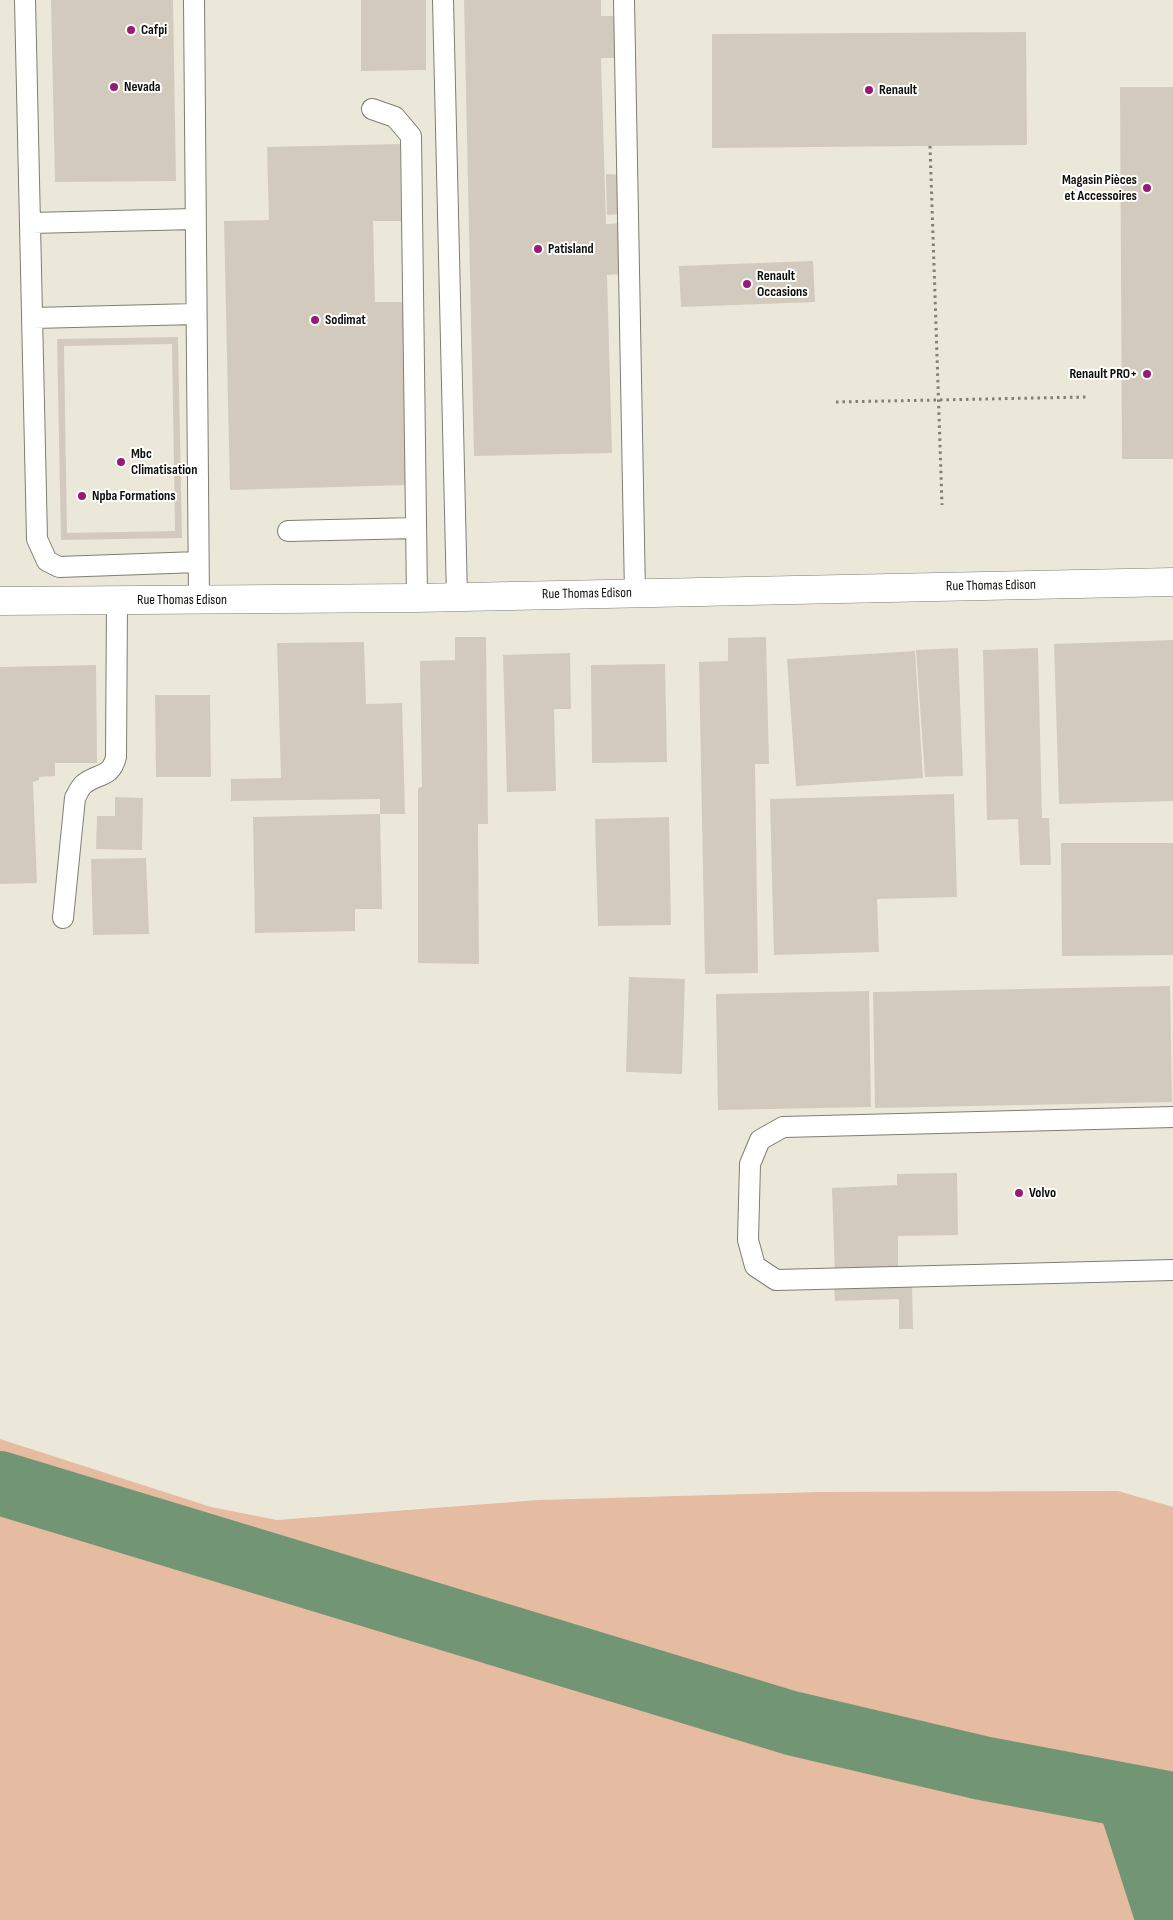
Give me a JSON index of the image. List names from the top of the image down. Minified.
{"streets":{"street":["Rue Thomas Edison"]},"places":["Cafpi","Nevada","Renault","Magasin Pièces et Accessoires","Patisland","Renault Occasions","Sodimat","Renault PRO+","Mbc Climatisation","Npba Formations","Volvo"]}
